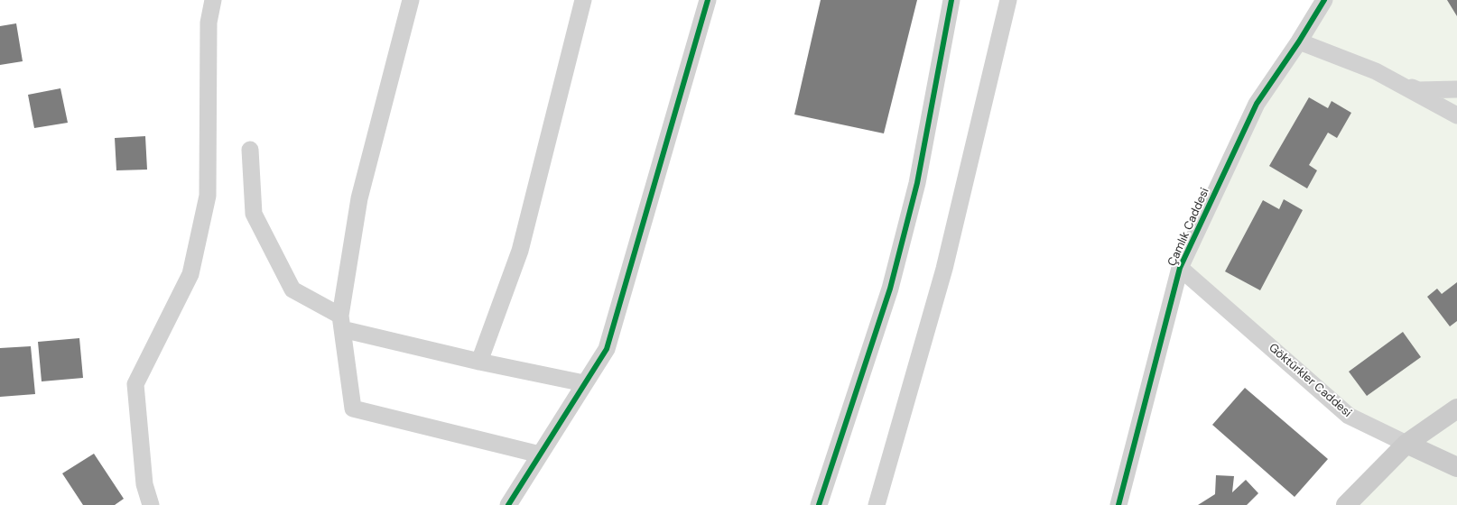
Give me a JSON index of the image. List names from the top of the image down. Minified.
{"streets":{"street":["Çamlık Caddesi","Göktürkler Caddesi"]},"crossings":[["Çamlık Caddesi","Göktürkler Caddesi"]]}
